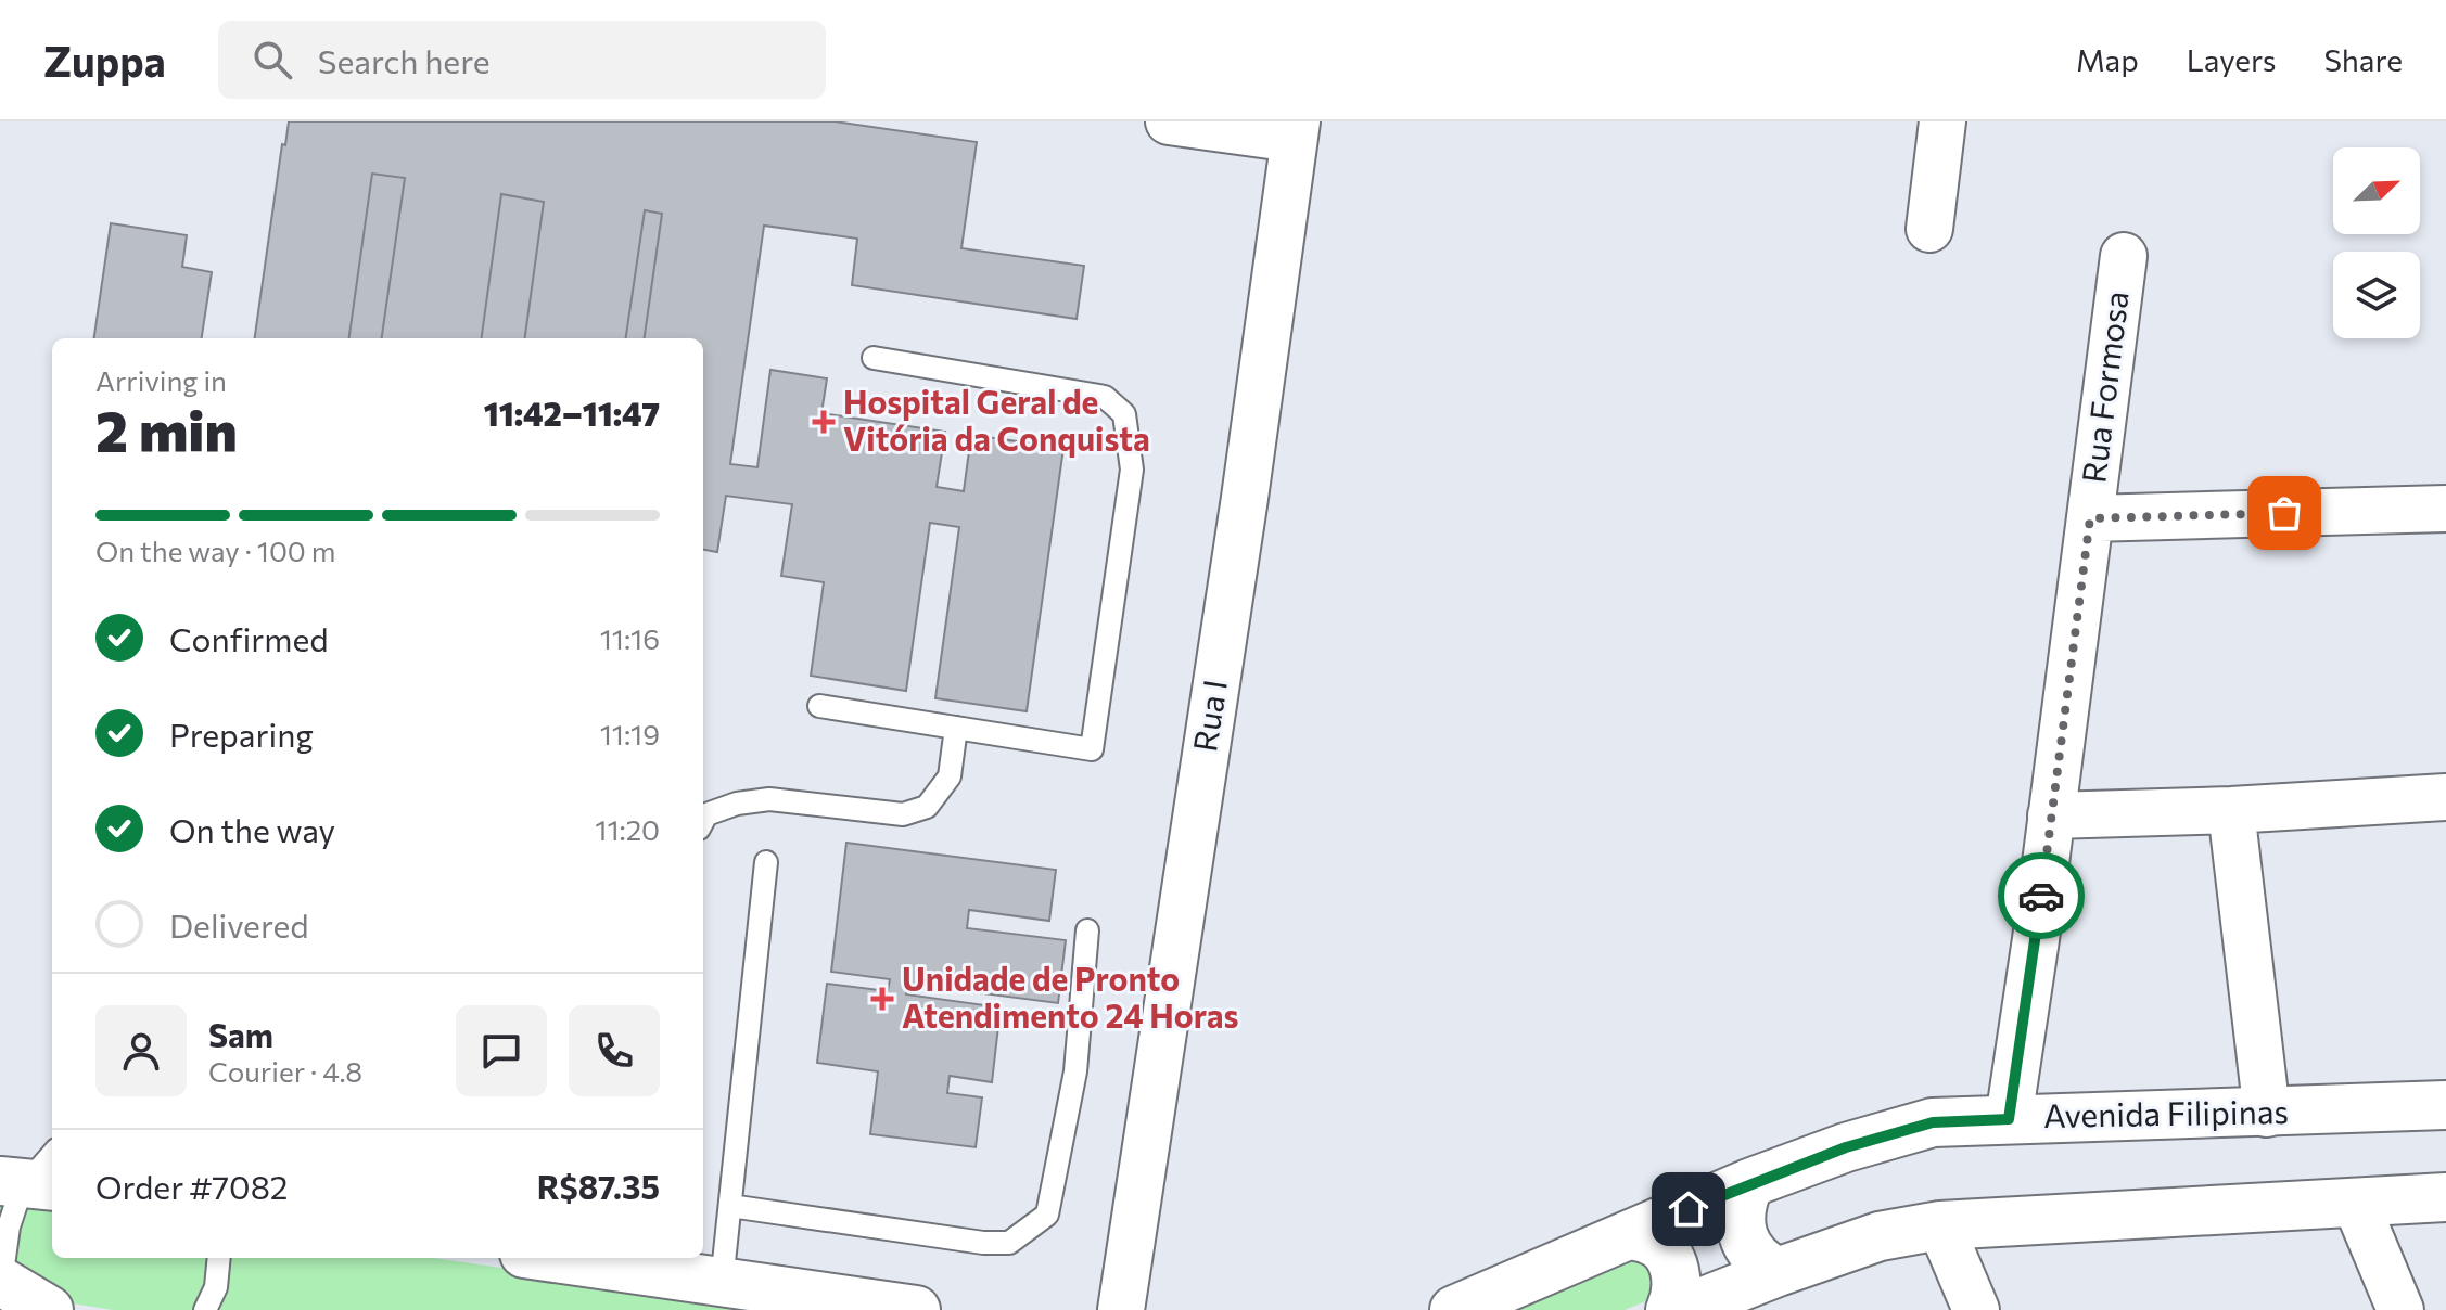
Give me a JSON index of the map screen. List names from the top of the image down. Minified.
{"streets":{"main road":["Avenida Filipinas"],"street":["Rua Formosa","Rua I"]},"crossings":[["Rua Formosa","Avenida Filipinas"]],"places":{"health":["Hospital Geral de Vitória da Conquista","Unidade de Pronto Atendimento 24 Horas"]},"north":"top right","page":{"header":"Zuppa","search":"Search here","nav":["Map","Layers","Share"],"heading":["2 min","Arriving in","11:42–11:47"],"panel":["Sam","Courier · 4.8","Order #7082","R$87.35"],"bar":"On the way · 100 m","list":[["Confirmed","11:16"],["Preparing","11:19"],["On the way","11:20"],"Delivered"]}}
